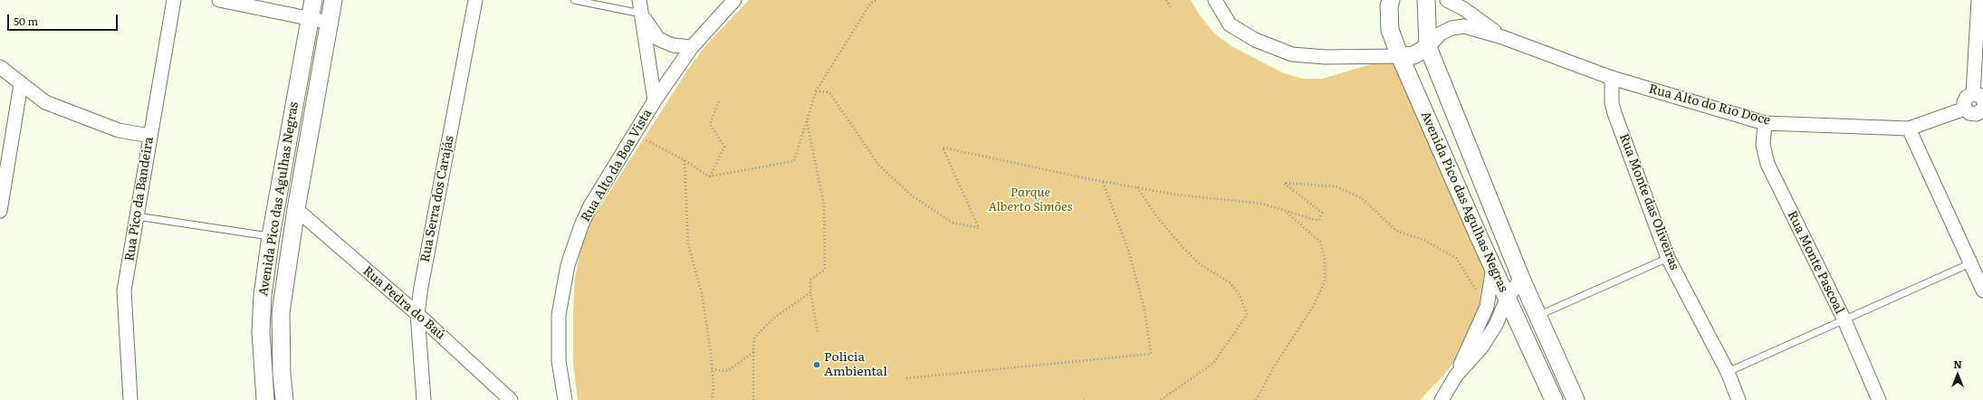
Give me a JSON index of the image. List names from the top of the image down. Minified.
{"streets":{"street":["Rua Alto do Rio Doce","Rua Alto da Boa Vista","Rua Pico da Bandeira","Avenida Pico das Agulhas Negras","Rua Serra dos Carajás","Rua Monte das Oliveiras","Rua Monte Pascoal","Rua Pedra do Baú"]},"crossings":[["Rua Alto do Rio Doce","Rua Monte das Oliveiras"],["Rua Alto do Rio Doce","Rua Monte Pascoal"],["Avenida Pico das Agulhas Negras","Rua Pedra do Baú"],["Rua Serra dos Carajás","Rua Pedra do Baú"]],"parks":["Parque Alberto Simões"],"places":["Policia Ambiental"],"scale_bar":"50 m","north":"top"}
